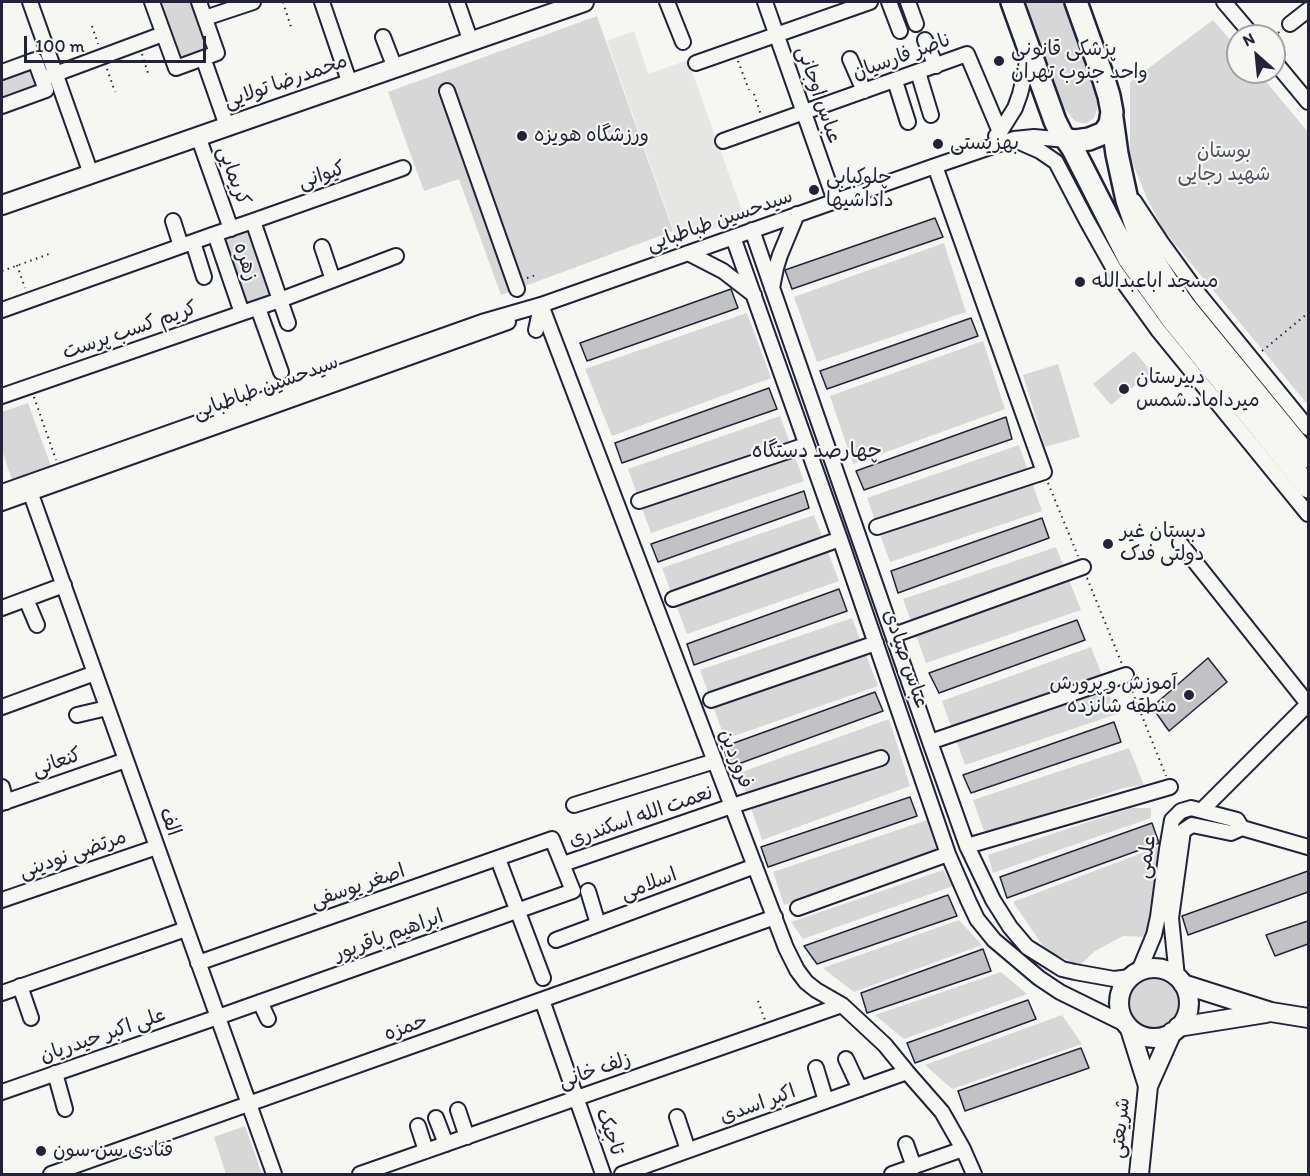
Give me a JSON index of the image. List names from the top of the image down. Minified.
{"streets":{"main road":["محمدرضا تولایی","شریعتی"],"street":["ناصر فارسیان","عباس اوجانی","کریمایی","کیوانی","سیدحسین طباطبایی","زهره","کریم کسب پرست","عباس صیادی","فروردین","کنعانی","نعمت الله اسکندری","الف","مرتضی نودینی","علمی","اسلامی","اصغر یوسفی","ابراهیم باقرپور","حمزه","علی اکبر حیدریان","زلف خانی","اکبر اسدی","تاجیک"]},"crossings":[["ناصر فارسیان","عباس اوجانی"],["محمدرضا تولایی","کریمایی"],["عباس اوجانی","سیدحسین طباطبایی"],["کریمایی","زهره"],["کیوانی","زهره"],["سیدحسین طباطبایی","عباس صیادی"],["سیدحسین طباطبایی","فروردین"],["سیدحسین طباطبایی","الف"],["زهره","کریم کسب پرست"],["عباس صیادی","علمی"],["عباس صیادی","شریعتی"],["فروردین","نعمت الله اسکندری"],["فروردین","اسلامی"],["فروردین","حمزه"],["فروردین","زلف خانی"],["فروردین","اکبر اسدی"],["کنعانی","الف"],["نعمت الله اسکندری","اصغر یوسفی"],["نعمت الله اسکندری","ابراهیم باقرپور"],["الف","مرتضی نودینی"],["الف","اصغر یوسفی"],["الف","ابراهیم باقرپور"],["الف","حمزه"],["الف","علی اکبر حیدریان"],["علمی","شریعتی"],["اصغر یوسفی","ابراهیم باقرپور"],["ابراهیم باقرپور","علی اکبر حیدریان"],["حمزه","تاجیک"],["زلف خانی","تاجیک"]],"districts":["چهارصد دستگاه"],"parks":["بوستان شهید رجایی"],"places":["پزشکی قانونی واحد جنوب تهران","ورزشگاه هویزه","بهزیستی","چلوکبابی داداشیها","مسجد اباعبدالله","دبیرستان میرداماد.شمس","دبستان غیر دولتی فدک","آموزش و پرورش منطقه شانزده","قنادی سن سون"],"scale_bar":"100 m","north":"top left"}
